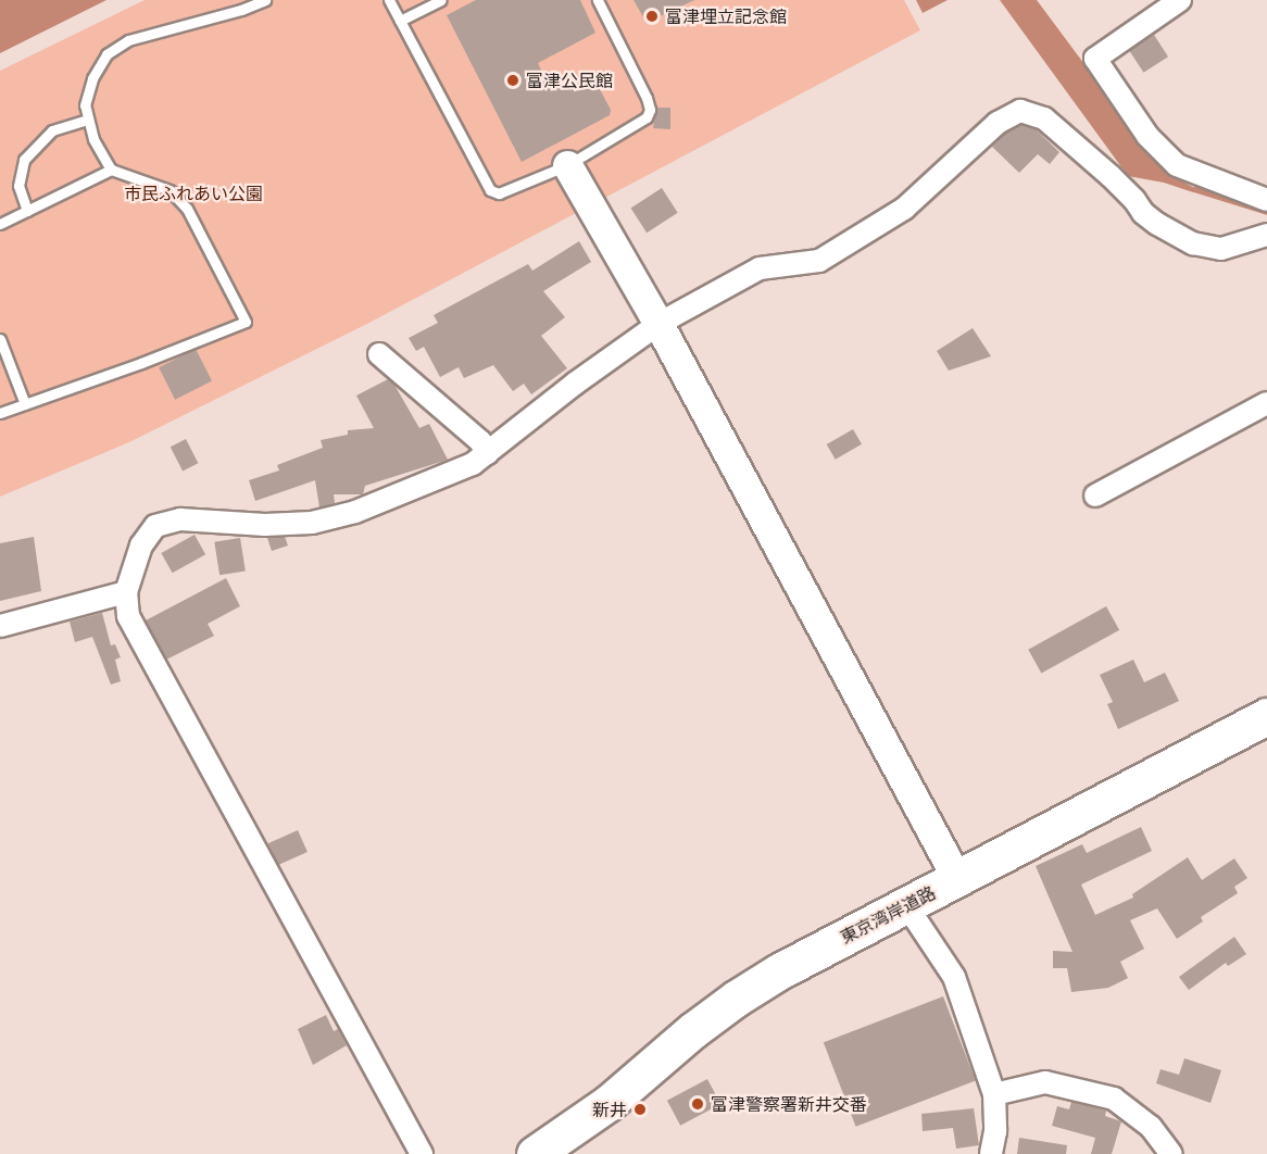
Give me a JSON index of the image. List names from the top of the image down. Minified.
{"streets":{"highway":["東京湾岸道路"]},"parks":["市民ふれあい公園"],"places":["富津埋立記念館","富津公民館","富津警察署新井交番","新井"]}
